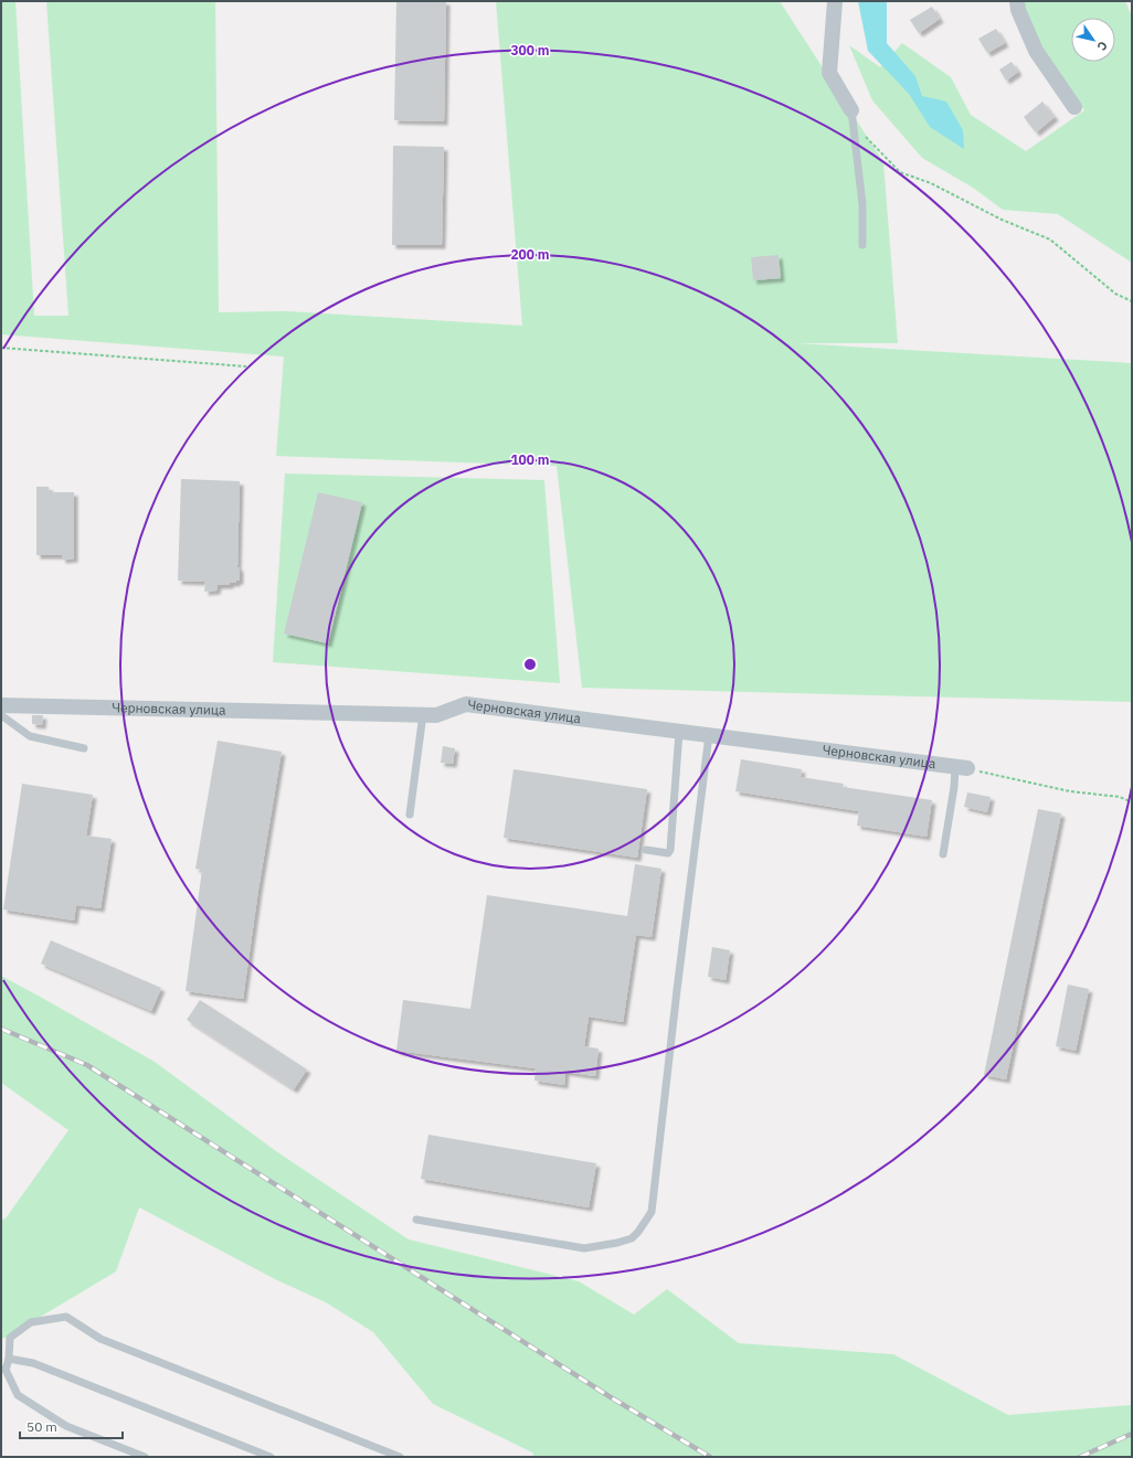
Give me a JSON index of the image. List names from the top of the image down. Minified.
{"streets":{"street":["Черновская улица"]},"scale_bar":"50 m","north":"bottom right","rings":["300 m","200 m","100 m"]}
